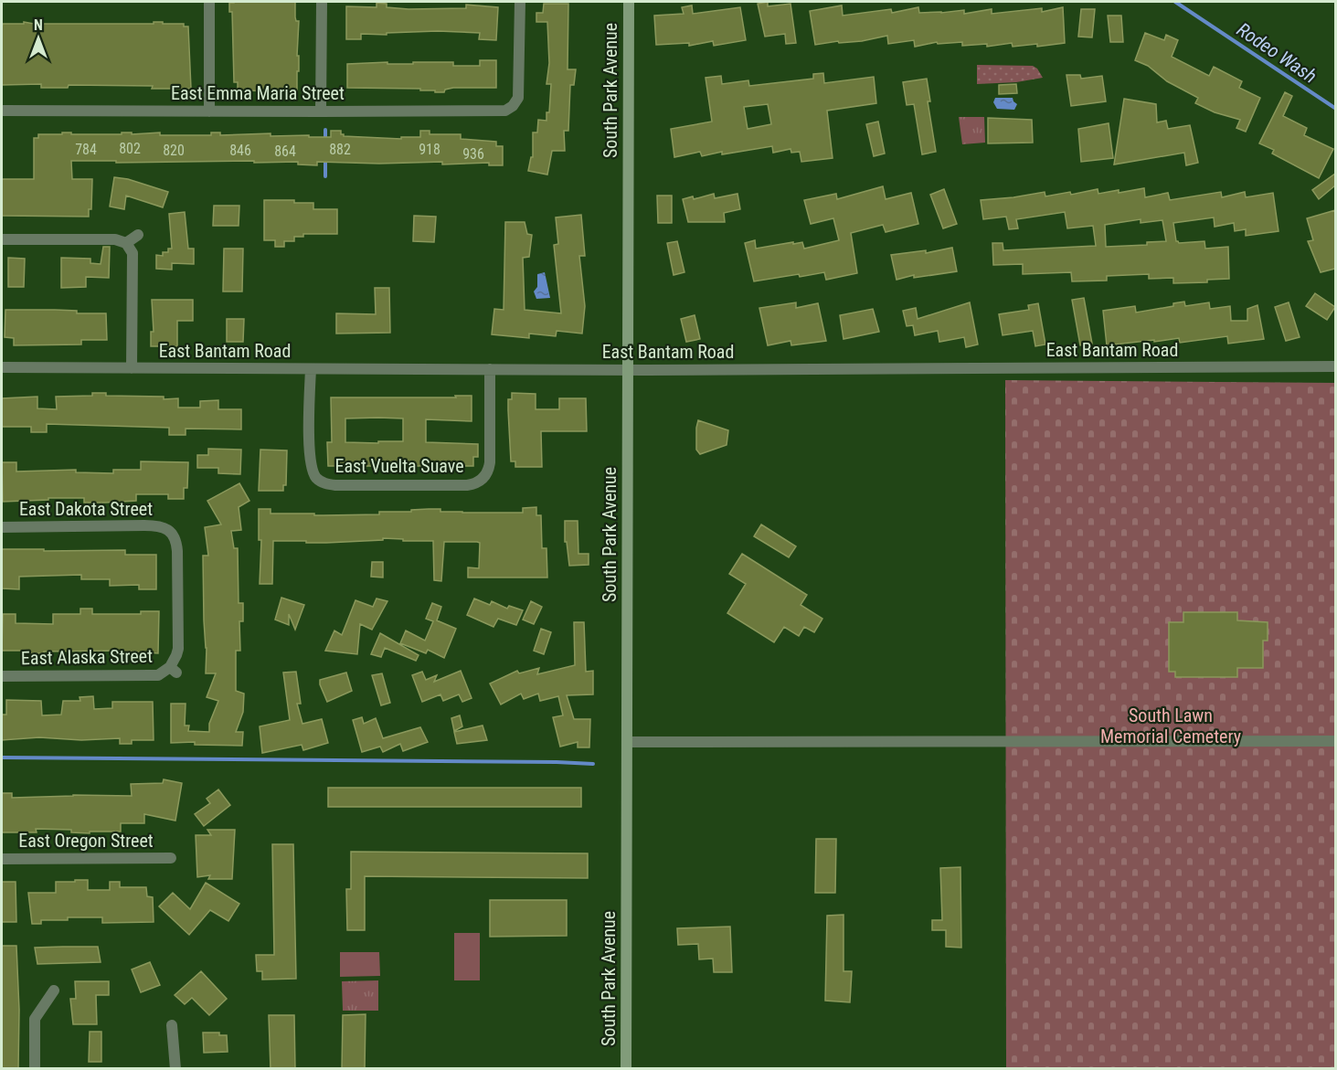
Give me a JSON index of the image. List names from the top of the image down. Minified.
{"streets":{"main road":["South Park Avenue"],"street":["East Emma Maria Street","East Bantam Road","East Vuelta Suave","East Dakota Street","East Alaska Street","East Oregon Street"]},"crossings":[["South Park Avenue","East Bantam Road"],["East Bantam Road","East Vuelta Suave"],["East Dakota Street","East Alaska Street"]],"water":["Rodeo Wash"],"parks":["South Lawn Memorial Cemetery"],"house_numbers":["802","784","882","918","820","846","864","936"],"north":"top"}
